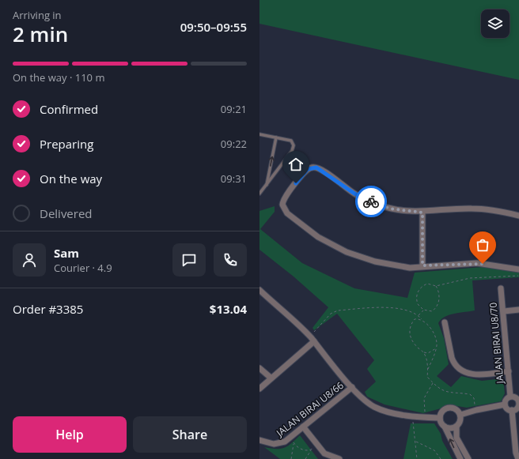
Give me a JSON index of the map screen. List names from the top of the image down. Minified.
{"streets":{"street":["JALAN BIRAI U8/70","JALAN BIRAI U8/66"]},"page":{"heading":["2 min","Arriving in","09:50–09:55"],"panel":["Sam","Courier · 4.9","Order #3385","$13.04"],"bar":"On the way · 110 m","list":[["Confirmed","09:21"],["Preparing","09:22"],["On the way","09:31"],"Delivered"],"buttons":["Help","Share"]}}
